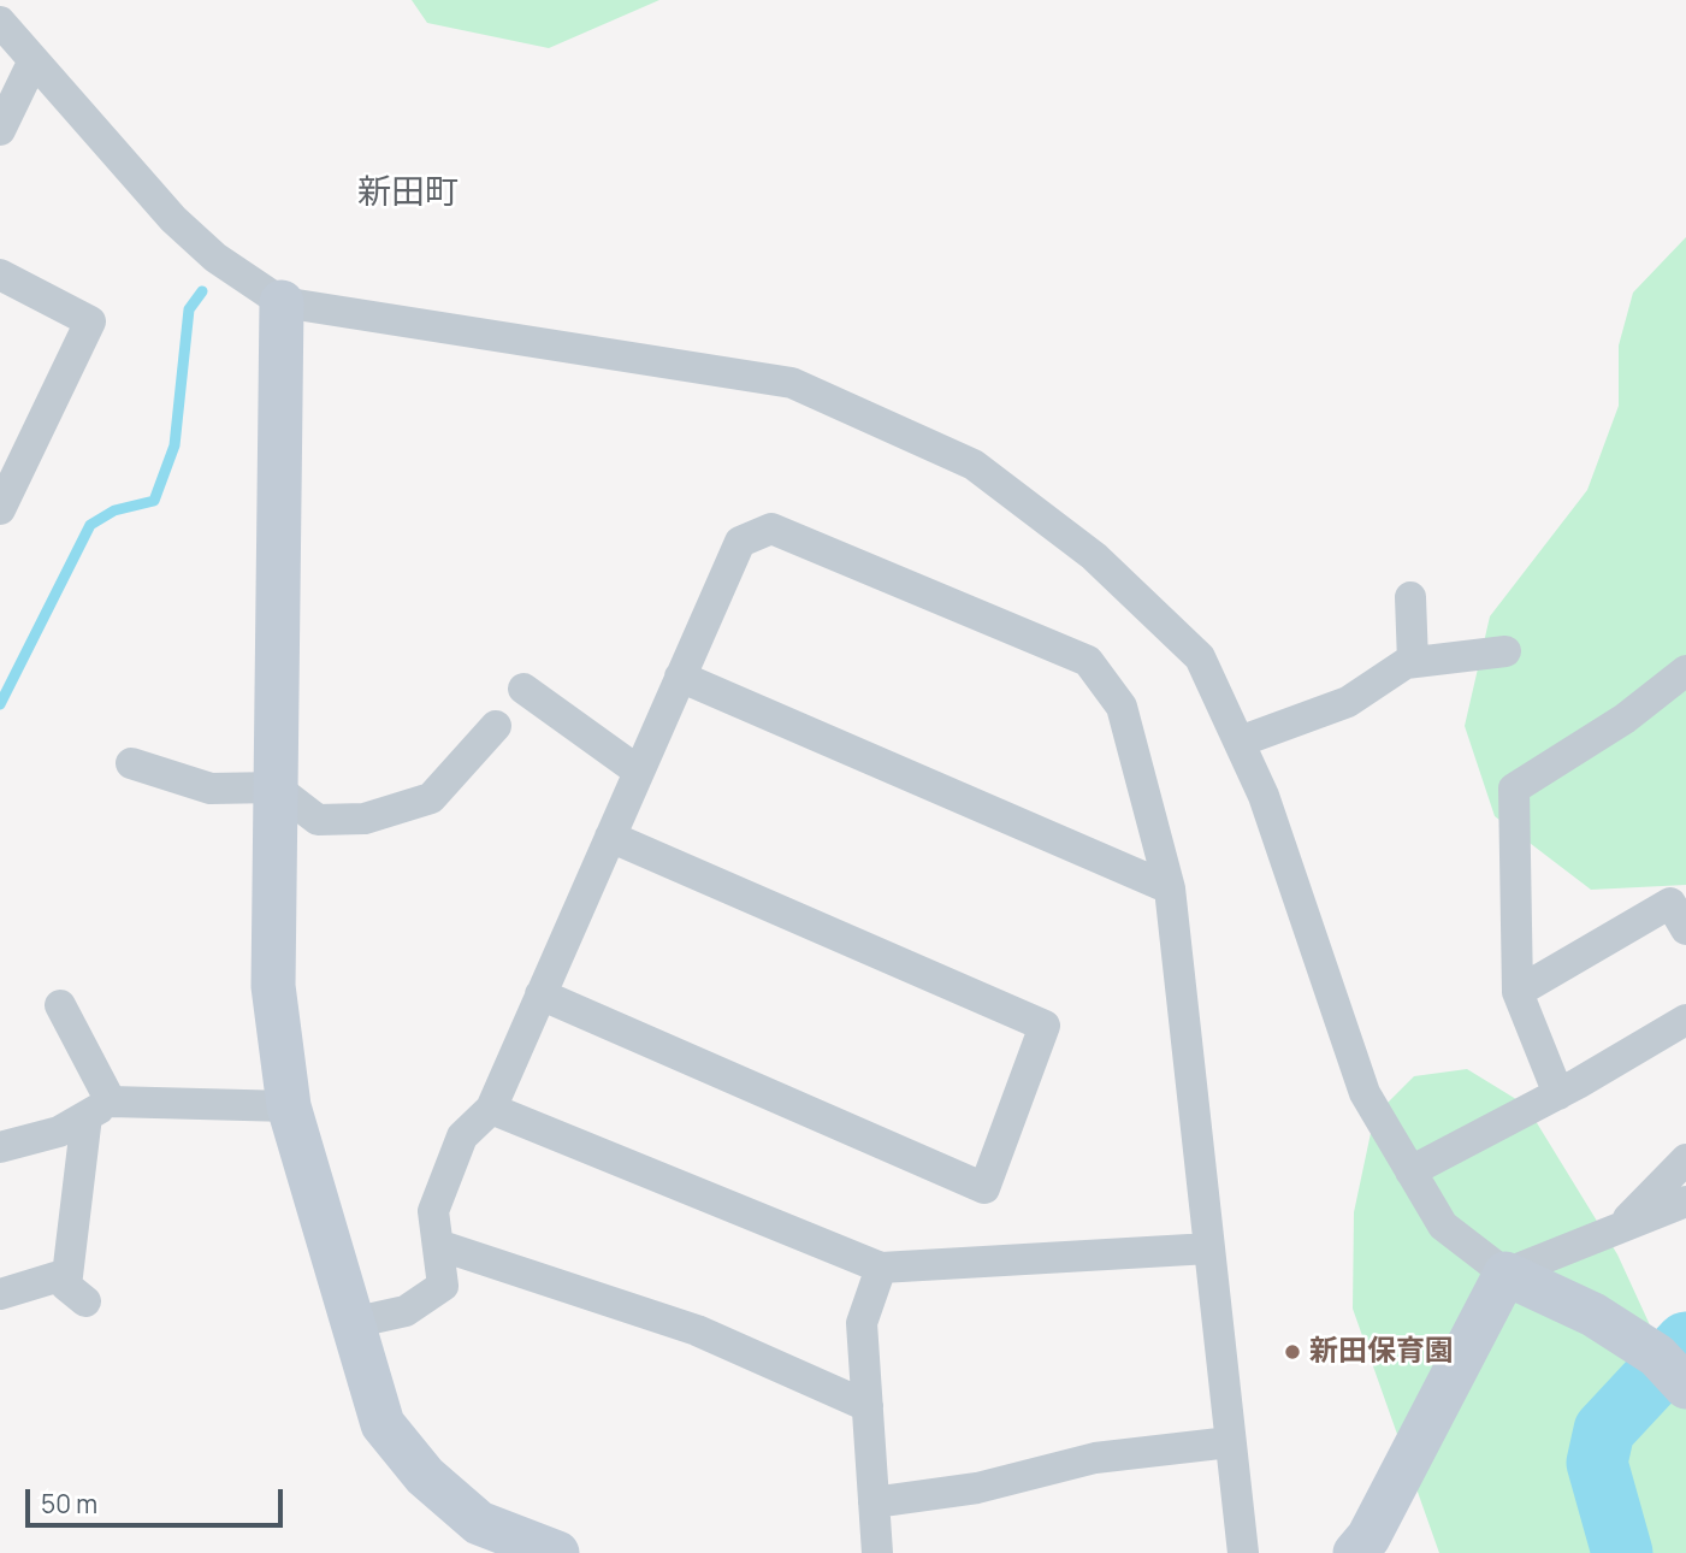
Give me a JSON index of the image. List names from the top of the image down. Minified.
{"districts":["新田町"],"places":["新田保育園"],"scale_bar":"50 m"}
